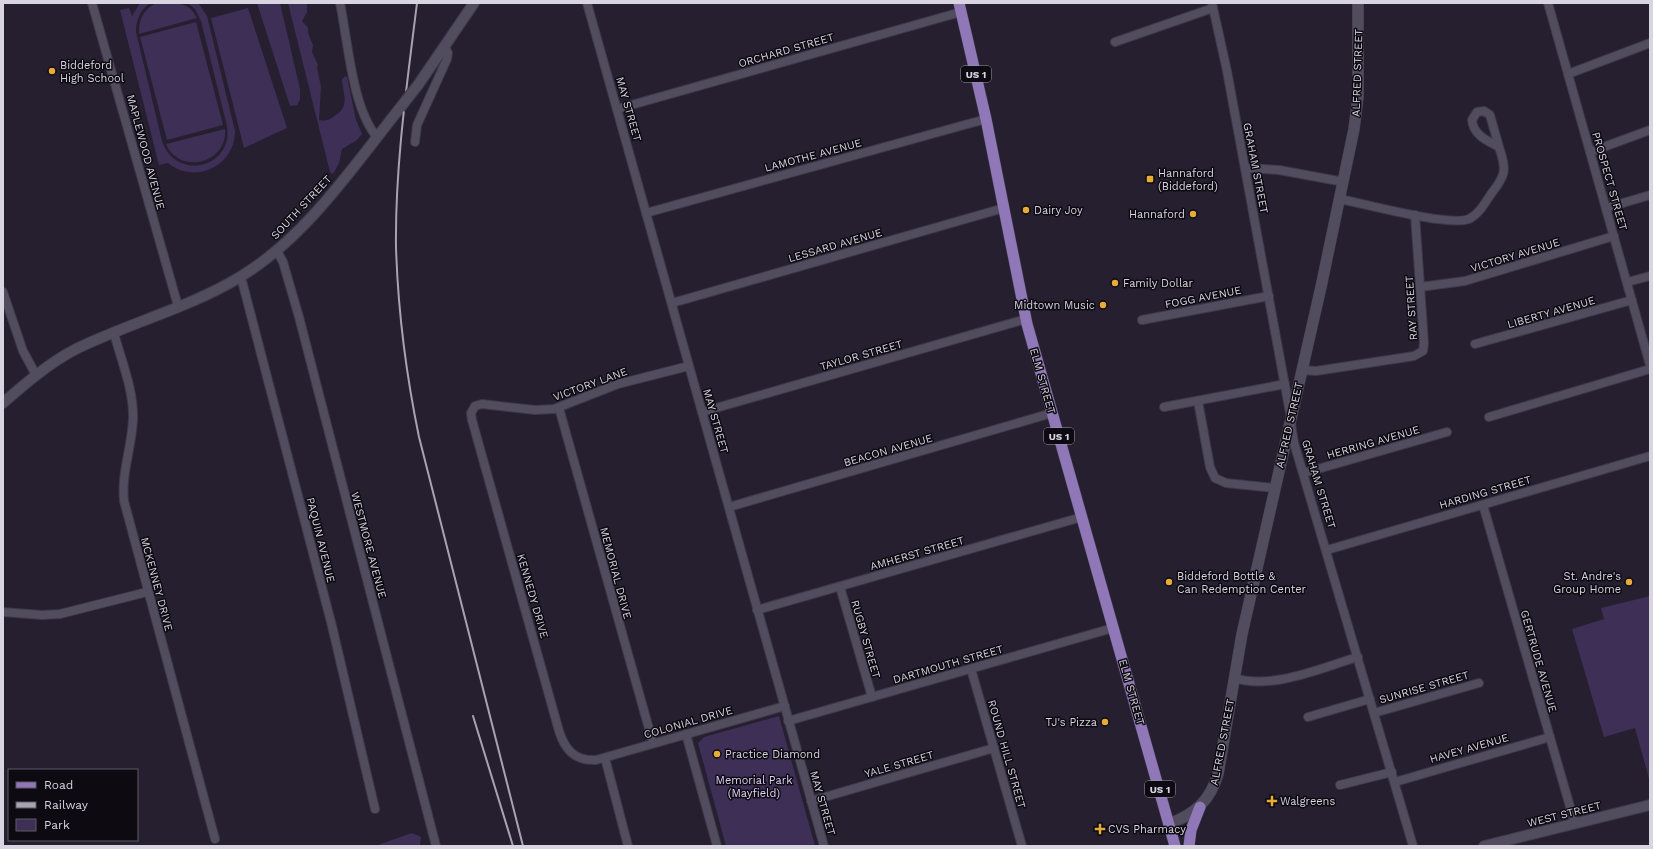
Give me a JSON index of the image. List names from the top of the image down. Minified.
{"streets":{"main road":["ALFRED STREET","US 1","ELM STREET"],"street":["ORCHARD STREET","MAY STREET","MAPLEWOOD AVENUE","LAMOTHE AVENUE","GRAHAM STREET","PROSPECT STREET","SOUTH STREET","LESSARD AVENUE","VICTORY AVENUE","FOGG AVENUE","RAY STREET","LIBERTY AVENUE","TAYLOR STREET","VICTORY LANE","HERRING AVENUE","BEACON AVENUE","HARDING STREET","PAQUIN AVENUE","WESTMORE AVENUE","AMHERST STREET","MEMORIAL DRIVE","MCKENNEY DRIVE","KENNEDY DRIVE","RUGBY STREET","GERTRUDE AVENUE","DARTMOUTH STREET","SUNRISE STREET","COLONIAL DRIVE","HAVEY AVENUE","ROUND HILL STREET","YALE STREET","WEST STREET"]},"crossings":[["ORCHARD STREET","MAY STREET"],["ORCHARD STREET","ELM STREET"],["ALFRED STREET","GRAHAM STREET"],["ALFRED STREET","RAY STREET"],["ALFRED STREET","ELM STREET"],["MAY STREET","LAMOTHE AVENUE"],["MAY STREET","LESSARD AVENUE"],["MAY STREET","TAYLOR STREET"],["MAY STREET","VICTORY LANE"],["MAY STREET","BEACON AVENUE"],["MAY STREET","AMHERST STREET"],["MAY STREET","DARTMOUTH STREET"],["MAY STREET","COLONIAL DRIVE"],["MAY STREET","YALE STREET"],["MAPLEWOOD AVENUE","SOUTH STREET"],["LAMOTHE AVENUE","ELM STREET"],["GRAHAM STREET","FOGG AVENUE"],["GRAHAM STREET","HERRING AVENUE"],["GRAHAM STREET","HARDING STREET"],["GRAHAM STREET","SUNRISE STREET"],["GRAHAM STREET","HAVEY AVENUE"],["PROSPECT STREET","VICTORY AVENUE"],["PROSPECT STREET","LIBERTY AVENUE"],["SOUTH STREET","PAQUIN AVENUE"],["SOUTH STREET","WESTMORE AVENUE"],["SOUTH STREET","MCKENNEY DRIVE"],["LESSARD AVENUE","ELM STREET"],["VICTORY AVENUE","RAY STREET"],["TAYLOR STREET","ELM STREET"],["ELM STREET","BEACON AVENUE"],["ELM STREET","AMHERST STREET"],["ELM STREET","DARTMOUTH STREET"],["VICTORY LANE","MEMORIAL DRIVE"],["VICTORY LANE","KENNEDY DRIVE"],["HARDING STREET","GERTRUDE AVENUE"],["AMHERST STREET","RUGBY STREET"],["MEMORIAL DRIVE","COLONIAL DRIVE"],["KENNEDY DRIVE","COLONIAL DRIVE"],["RUGBY STREET","DARTMOUTH STREET"],["GERTRUDE AVENUE","HAVEY AVENUE"],["GERTRUDE AVENUE","WEST STREET"],["DARTMOUTH STREET","ROUND HILL STREET"],["ROUND HILL STREET","YALE STREET"]],"parks":["Memorial Park (Mayfield)"],"places":{"other":["Biddeford High School","Dairy Joy","Hannaford","Family Dollar","Midtown Music","Biddeford Bottle & Can Redemption Center","St. Andre's Group Home","TJ's Pizza","Practice Diamond"],"transit":["Hannaford (Biddeford)"],"health":["Walgreens","CVS Pharmacy"]},"legend":["Road","Railway","Park"]}
